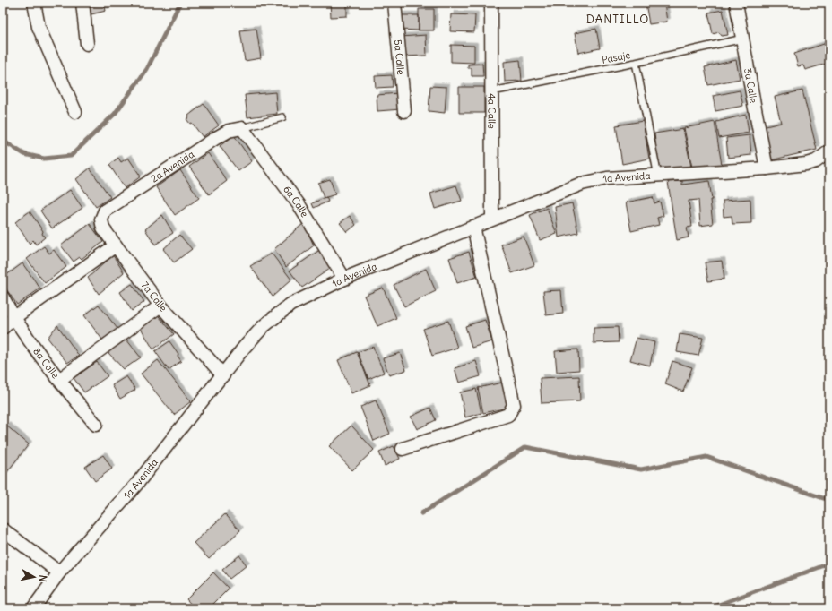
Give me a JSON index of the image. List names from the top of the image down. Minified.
{"streets":{"street":["5a Calle","3a Calle","4a Calle","2a Avenida","1a Avenida","6a Calle","7a Calle","8a Calle"],"lane":["Pasaje"]},"crossings":[["Pasaje","3a Calle"],["Pasaje","4a Calle"],["3a Calle","1a Avenida"],["4a Calle","1a Avenida"],["2a Avenida","6a Calle"],["2a Avenida","7a Calle"],["1a Avenida","6a Calle"],["1a Avenida","7a Calle"]],"districts":["DANTILLO"],"north":"right"}
